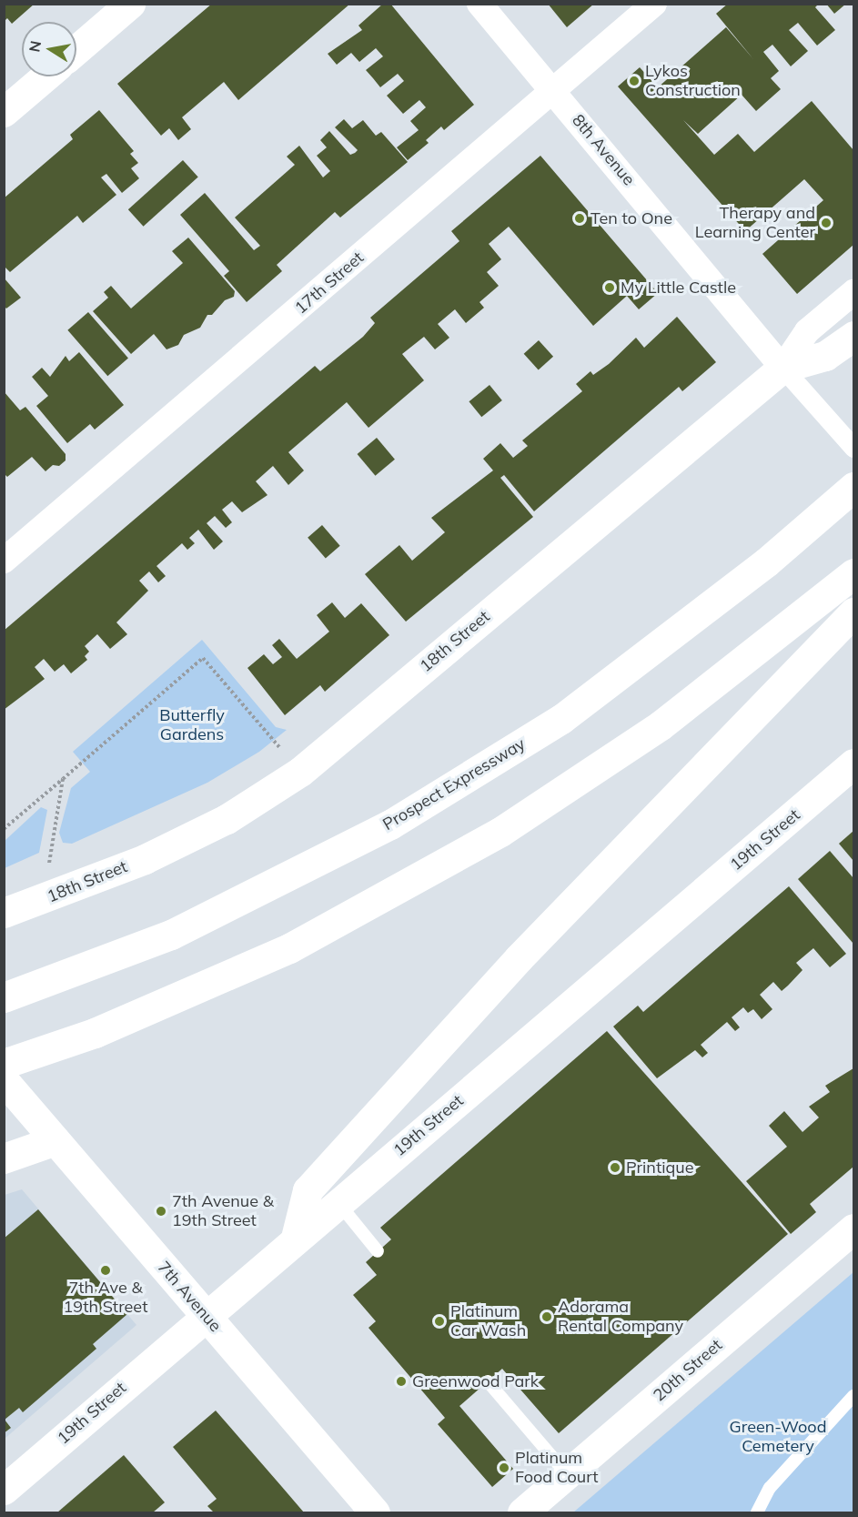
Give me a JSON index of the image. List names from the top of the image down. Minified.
{"streets":{"main road":["18th Street","Prospect Expressway","19th Street","7th Avenue","20th Street"],"street":["8th Avenue","17th Street"]},"crossings":[["8th Avenue","17th Street"],["8th Avenue","18th Street"],["19th Street","7th Avenue"]],"parks":["Butterfly Gardens","Green-Wood Cemetery"],"places":["Lykos Construction","Ten to One","Therapy and Learning Center","My Little Castle","Printique","7th Avenue & 19th Street","7th Ave & 19th Street","Adorama Rental Company","Platinum Car Wash","Greenwood Park","Platinum Food Court"],"north":"left"}
